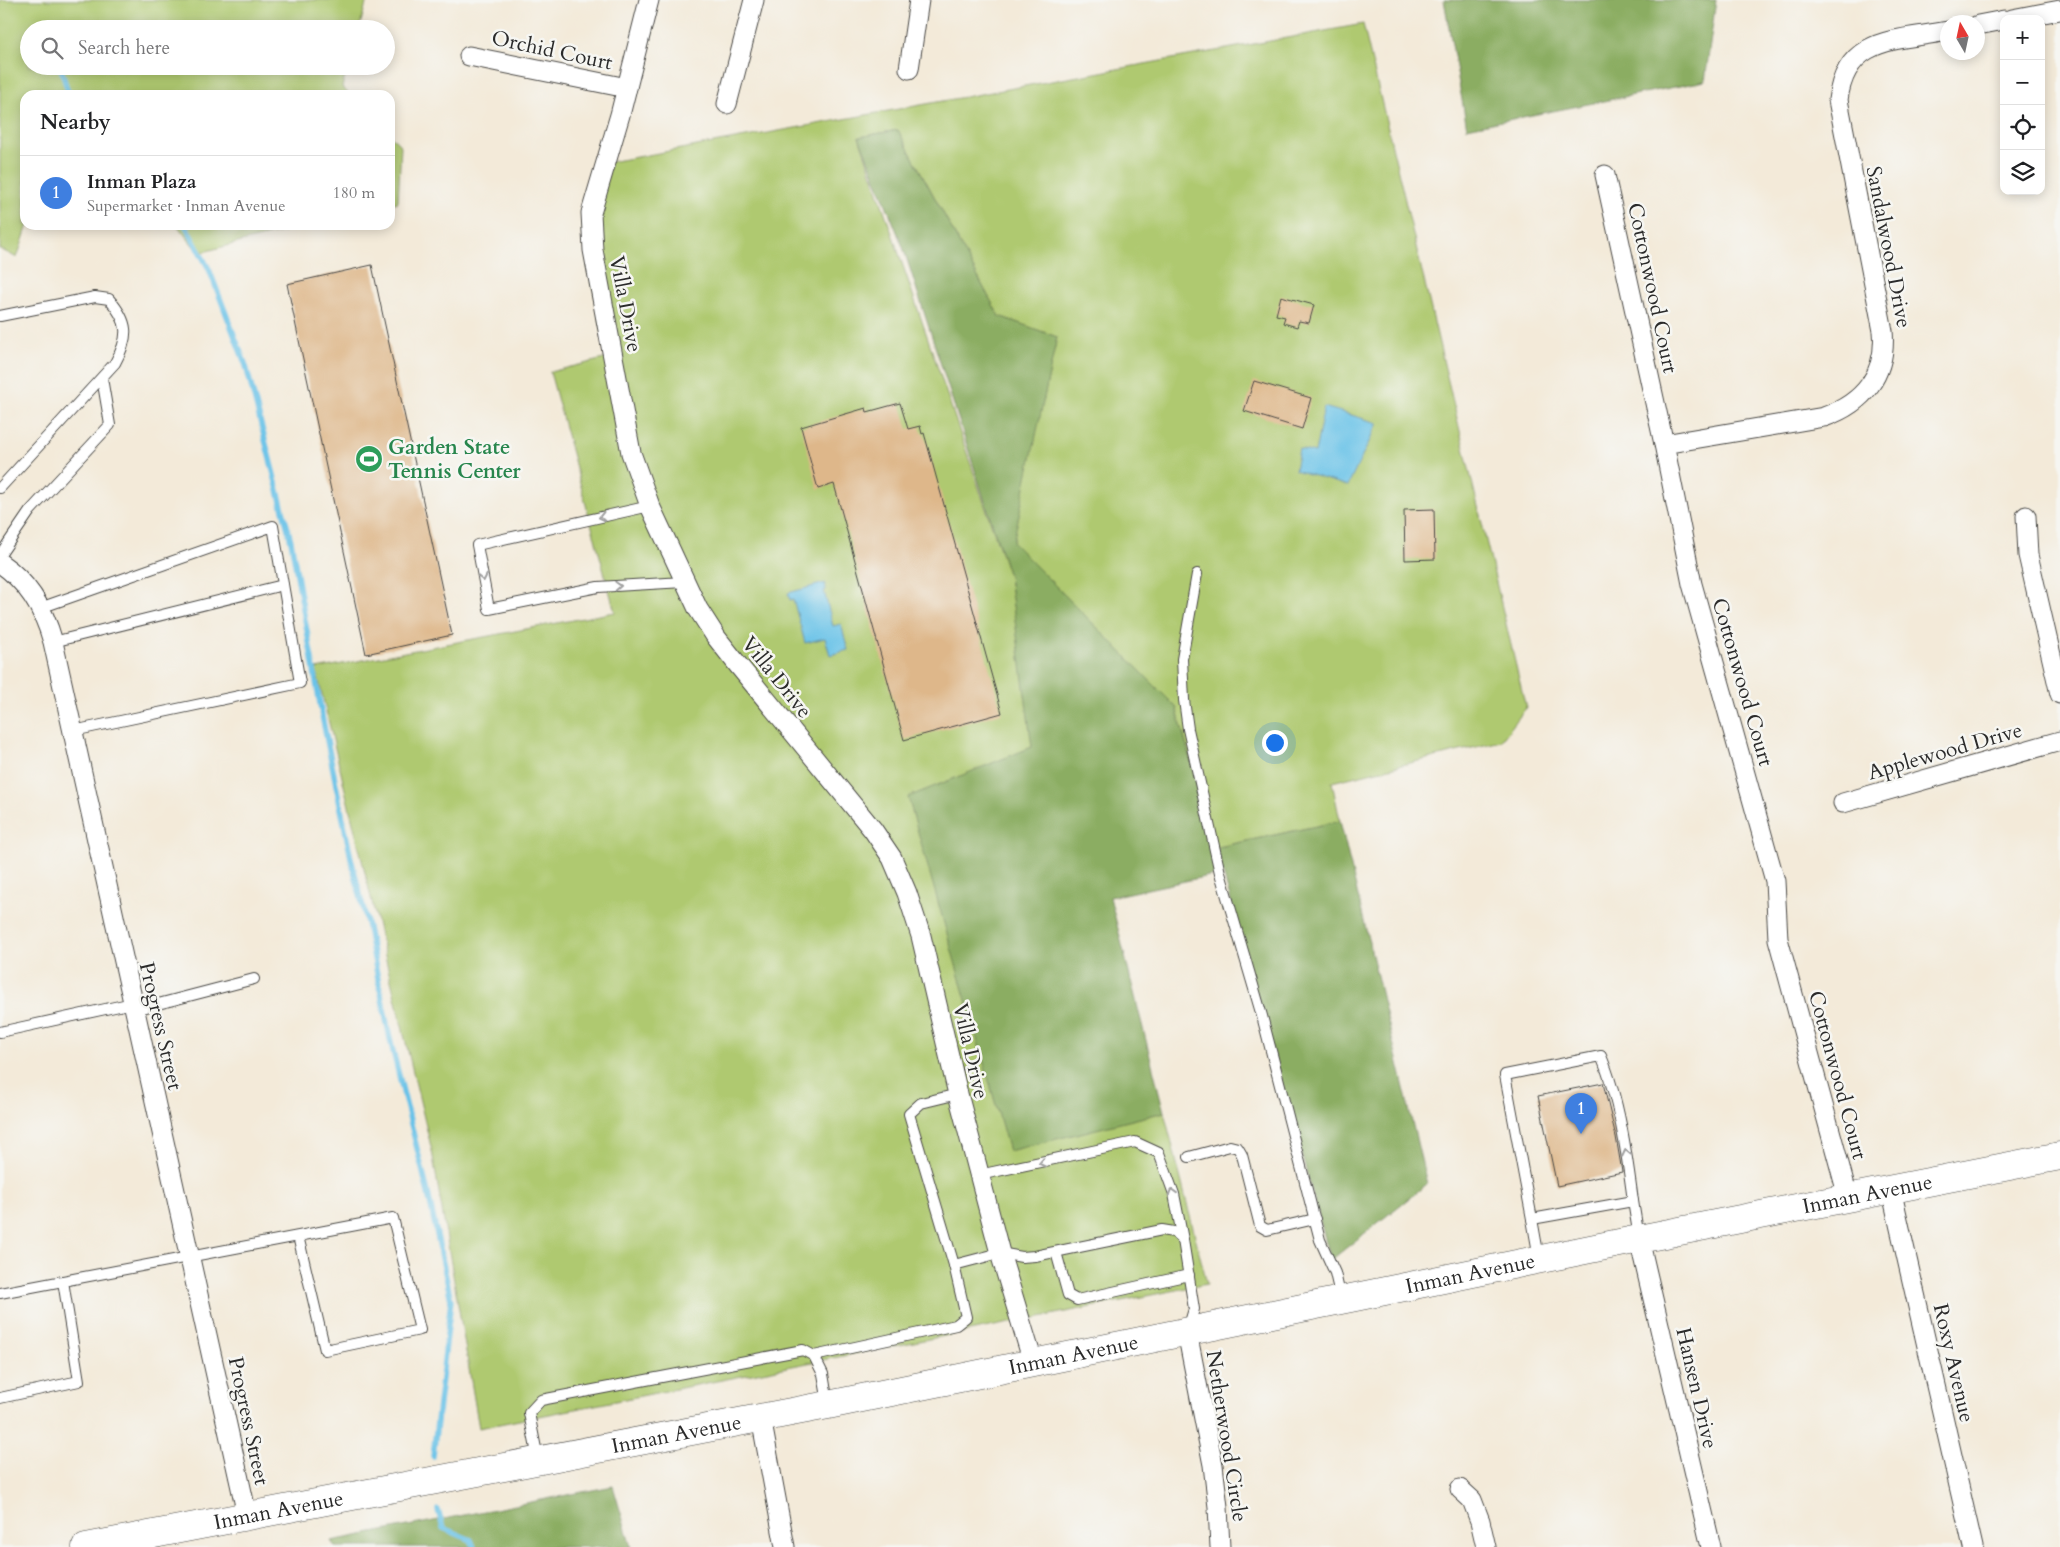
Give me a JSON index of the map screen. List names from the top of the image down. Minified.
{"streets":{"main road":["Inman Avenue"],"street":["Orchid Court","Sandalwood Drive","Cottonwood Court","Villa Drive","Applewood Drive","Progress Street","Roxy Avenue","Hansen Drive","Netherwood Circle"]},"crossings":[["Orchid Court","Villa Drive"],["Sandalwood Drive","Cottonwood Court"],["Cottonwood Court","Inman Avenue"],["Villa Drive","Inman Avenue"],["Progress Street","Inman Avenue"],["Inman Avenue","Roxy Avenue"],["Inman Avenue","Hansen Drive"],["Inman Avenue","Netherwood Circle"]],"places":{"sports":["Garden State Tennis Center"]},"north":"top","page":{"map_buttons":["+","−"],"search":"Search here","heading":"Nearby","list":[{"mark":"1","name":"Inman Plaza","note":"Supermarket · Inman Avenue","value":"180 m"}],"pins":"1"}}
